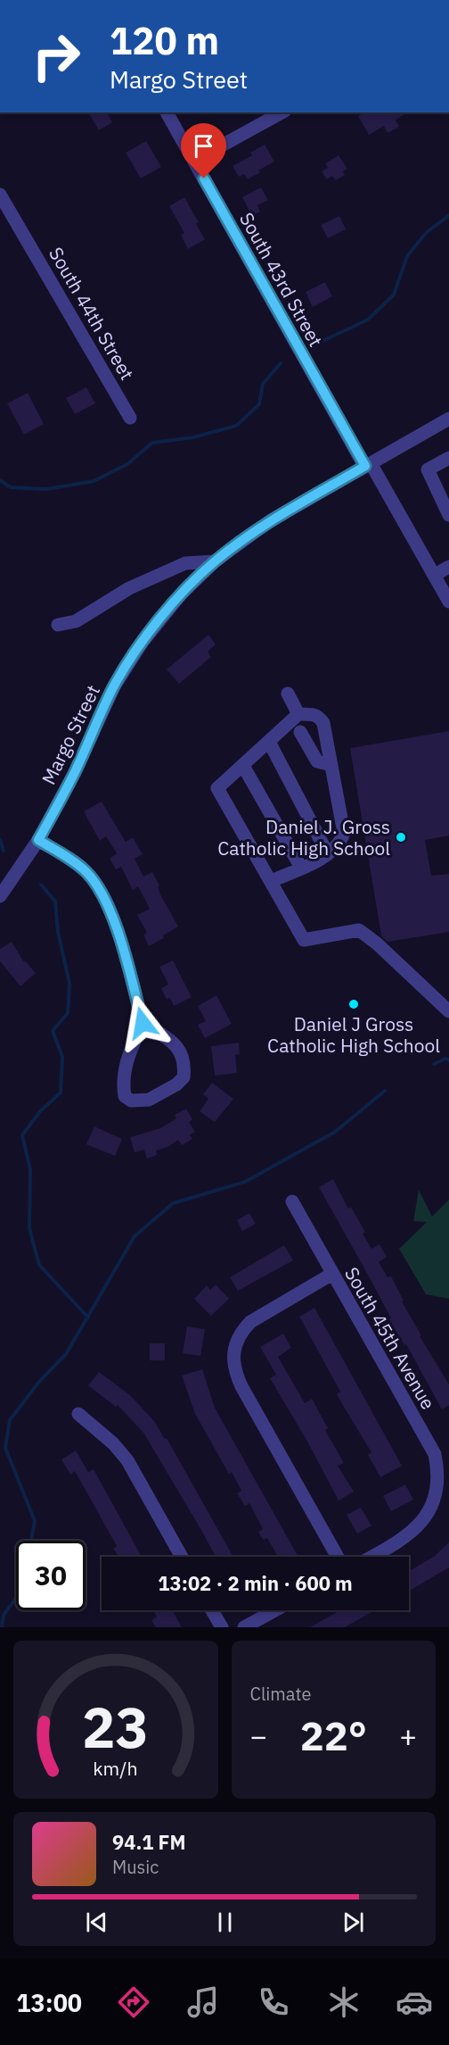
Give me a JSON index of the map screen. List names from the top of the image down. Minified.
{"streets":{"street":["South 43rd Street","South 44th Street","Margo Street","South 45th Avenue"]},"crossings":[["South 43rd Street","Margo Street"]],"places":["Daniel J. Gross Catholic High School","Daniel J Gross Catholic High School"],"page":{"turn":["120 m","Margo Street"],"limit":"30","trip":"13:02 · 2 min · 600 m","tile":"Climate","heat":["−","22°","+"],"song":["94.1 FM","Music"],"tabs":"13:00","gauge":["23","km/h"]}}
